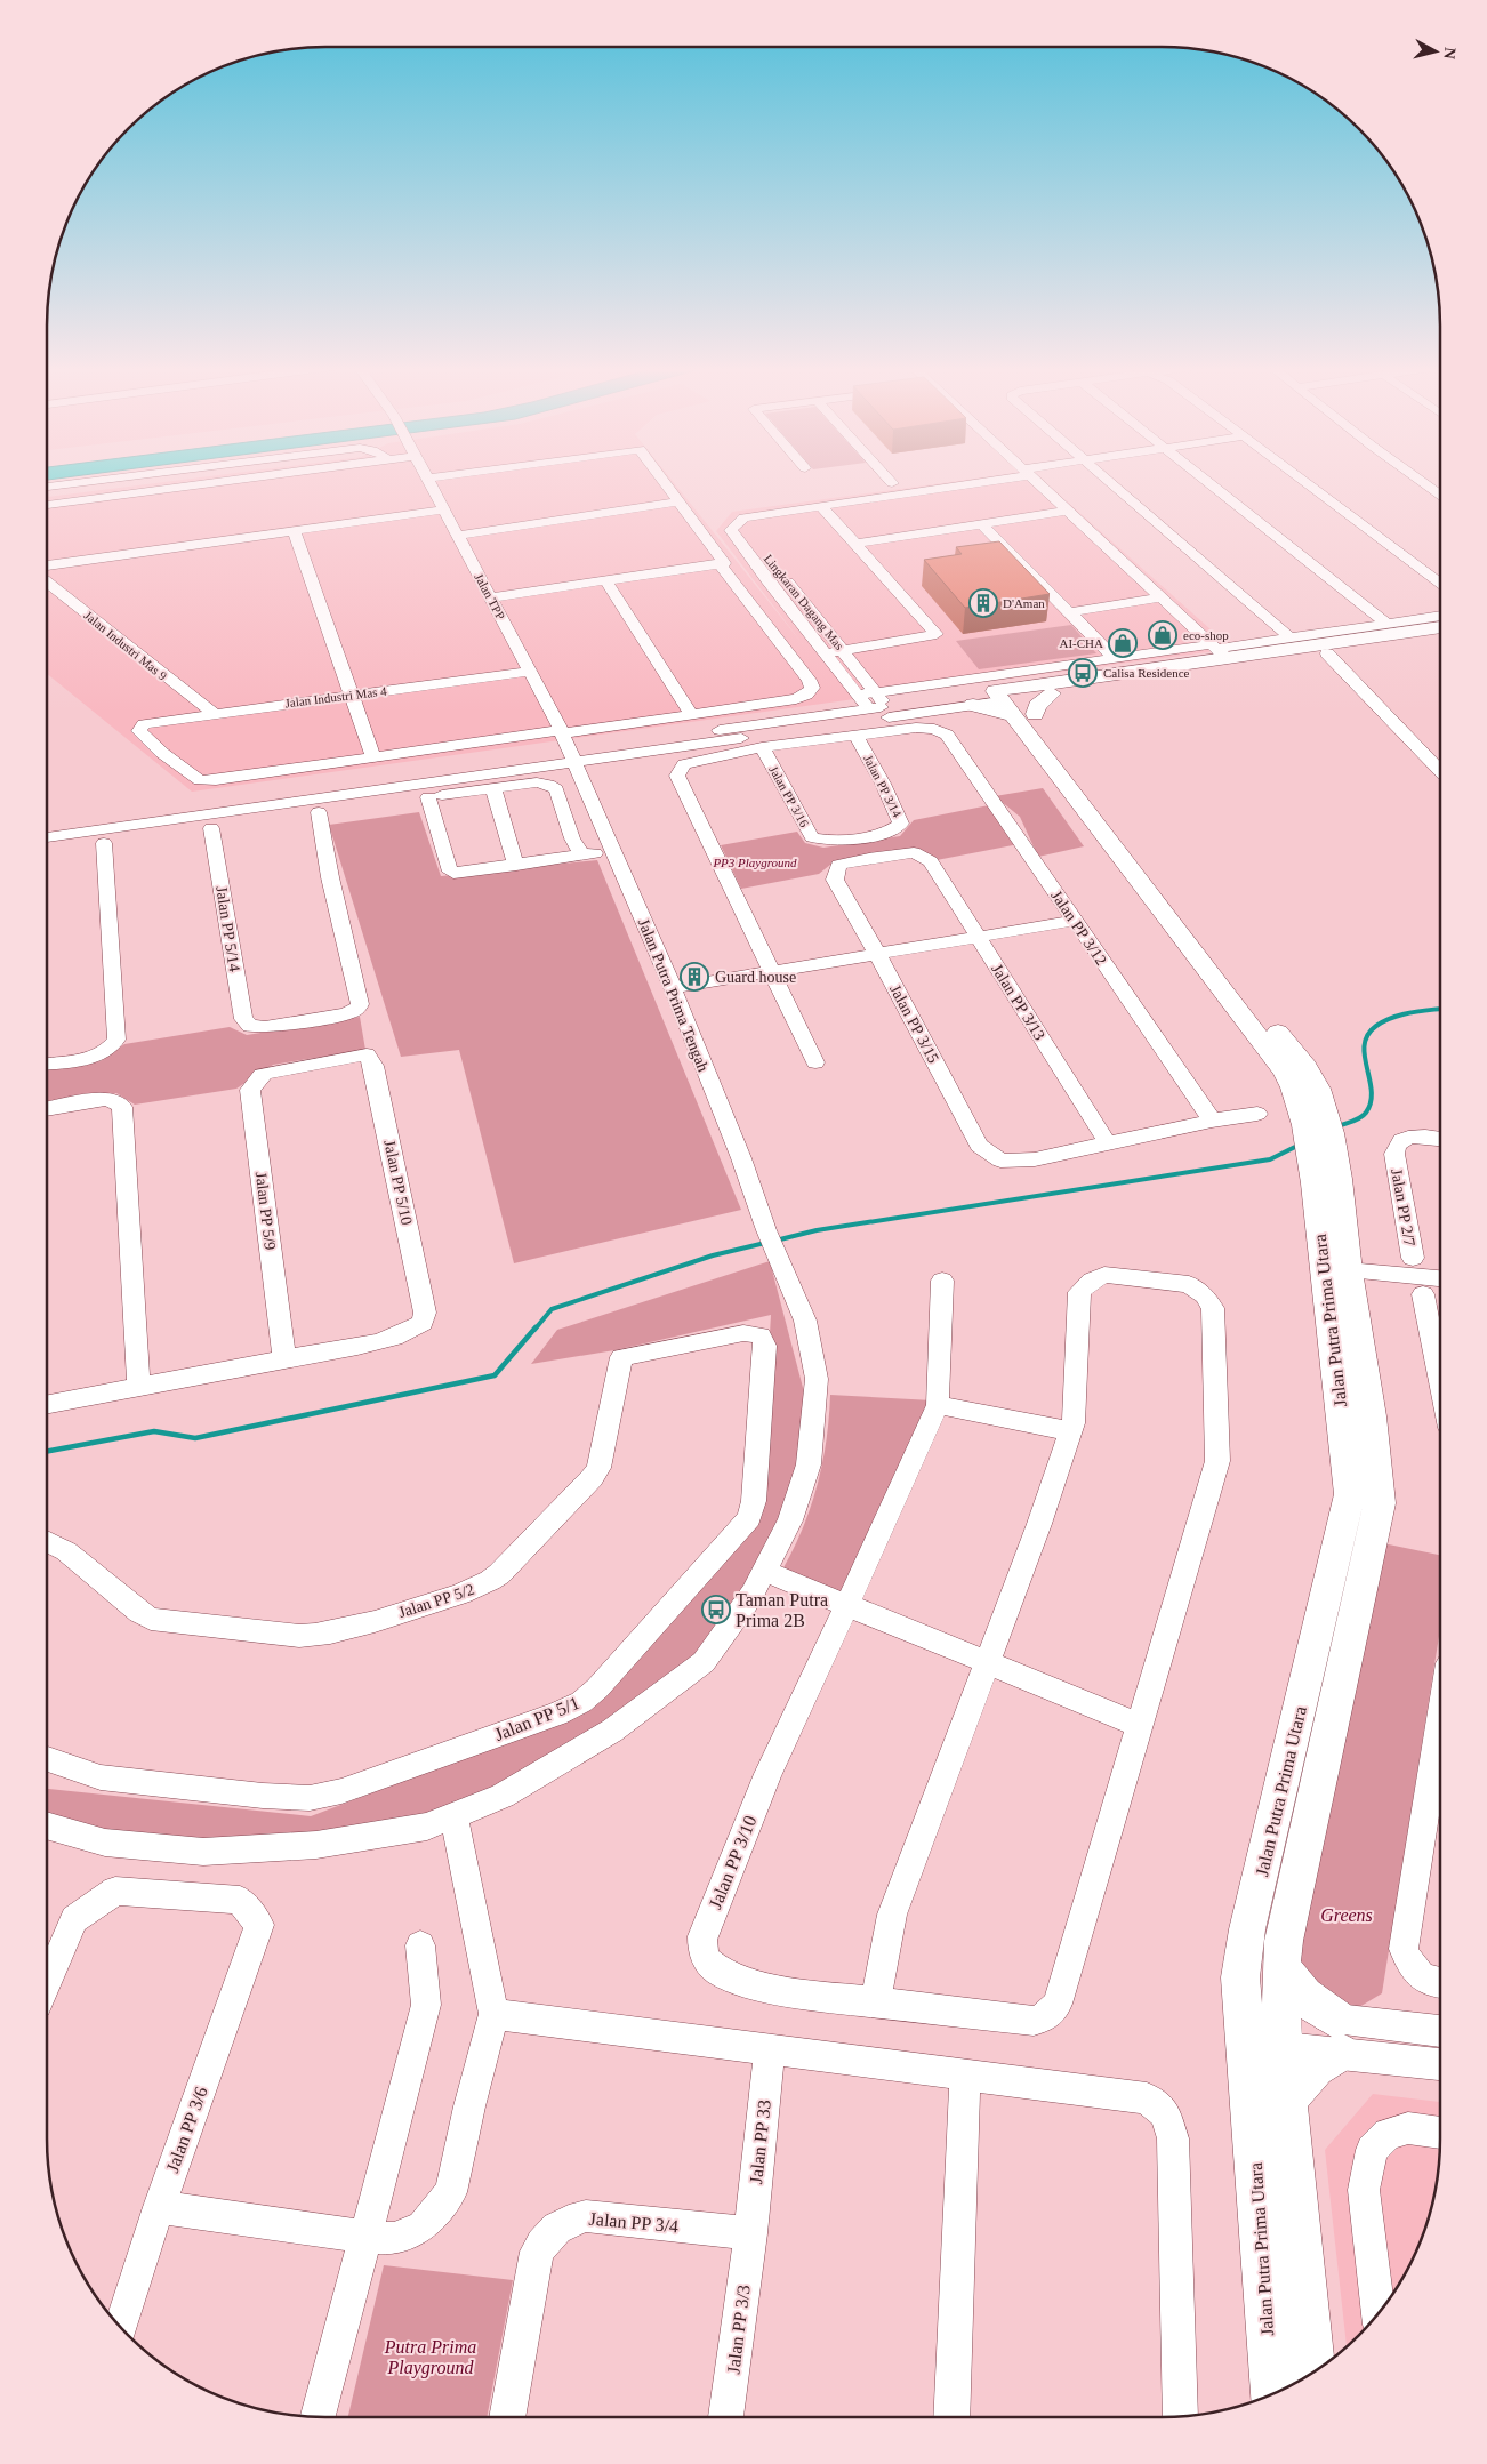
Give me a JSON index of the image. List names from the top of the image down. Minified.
{"streets":{"main road":["Jalan Putra Prima Utara"],"street":["Jalan TPP","Lingkaran Dagang Mas","Jalan Industri Mas 9","Jalan Industri Mas 4","Jalan PP 3/14","Jalan PP 3/16","Jalan PP 3/12","Jalan PP 5/14","Jalan Putra Prima Tengah","Jalan PP 3/13","Jalan PP 3/15","Jalan PP 5/10","Jalan PP 2/7","Jalan PP 5/9","Jalan PP 5/2","Jalan PP 5/1","Jalan PP 3/10","Jalan PP 3/6","Jalan PP 33","Jalan PP 3/4","Jalan PP 3/3"]},"crossings":[["Jalan TPP","Jalan Industri Mas 4"],["Jalan TPP","Jalan Putra Prima Tengah"],["Jalan Industri Mas 9","Jalan Industri Mas 4"],["Jalan PP 3/14","Jalan PP 3/16"],["Jalan PP 3/13","Jalan PP 3/15"],["Jalan PP 5/10","Jalan PP 5/9"],["Jalan PP 5/2","Jalan PP 5/1"],["Jalan PP 33","Jalan PP 3/4"],["Jalan PP 33","Jalan PP 3/3"],["Jalan PP 3/4","Jalan PP 3/3"]],"parks":["PP3 Playground","Greens","Putra Prima Playground"],"places":{"building":["D'Aman","Guard house"],"shop":["eco-shop","AI-CHA"],"bus stop":["Calisa Residence","Taman Putra Prima 2B"]},"north":"right"}
